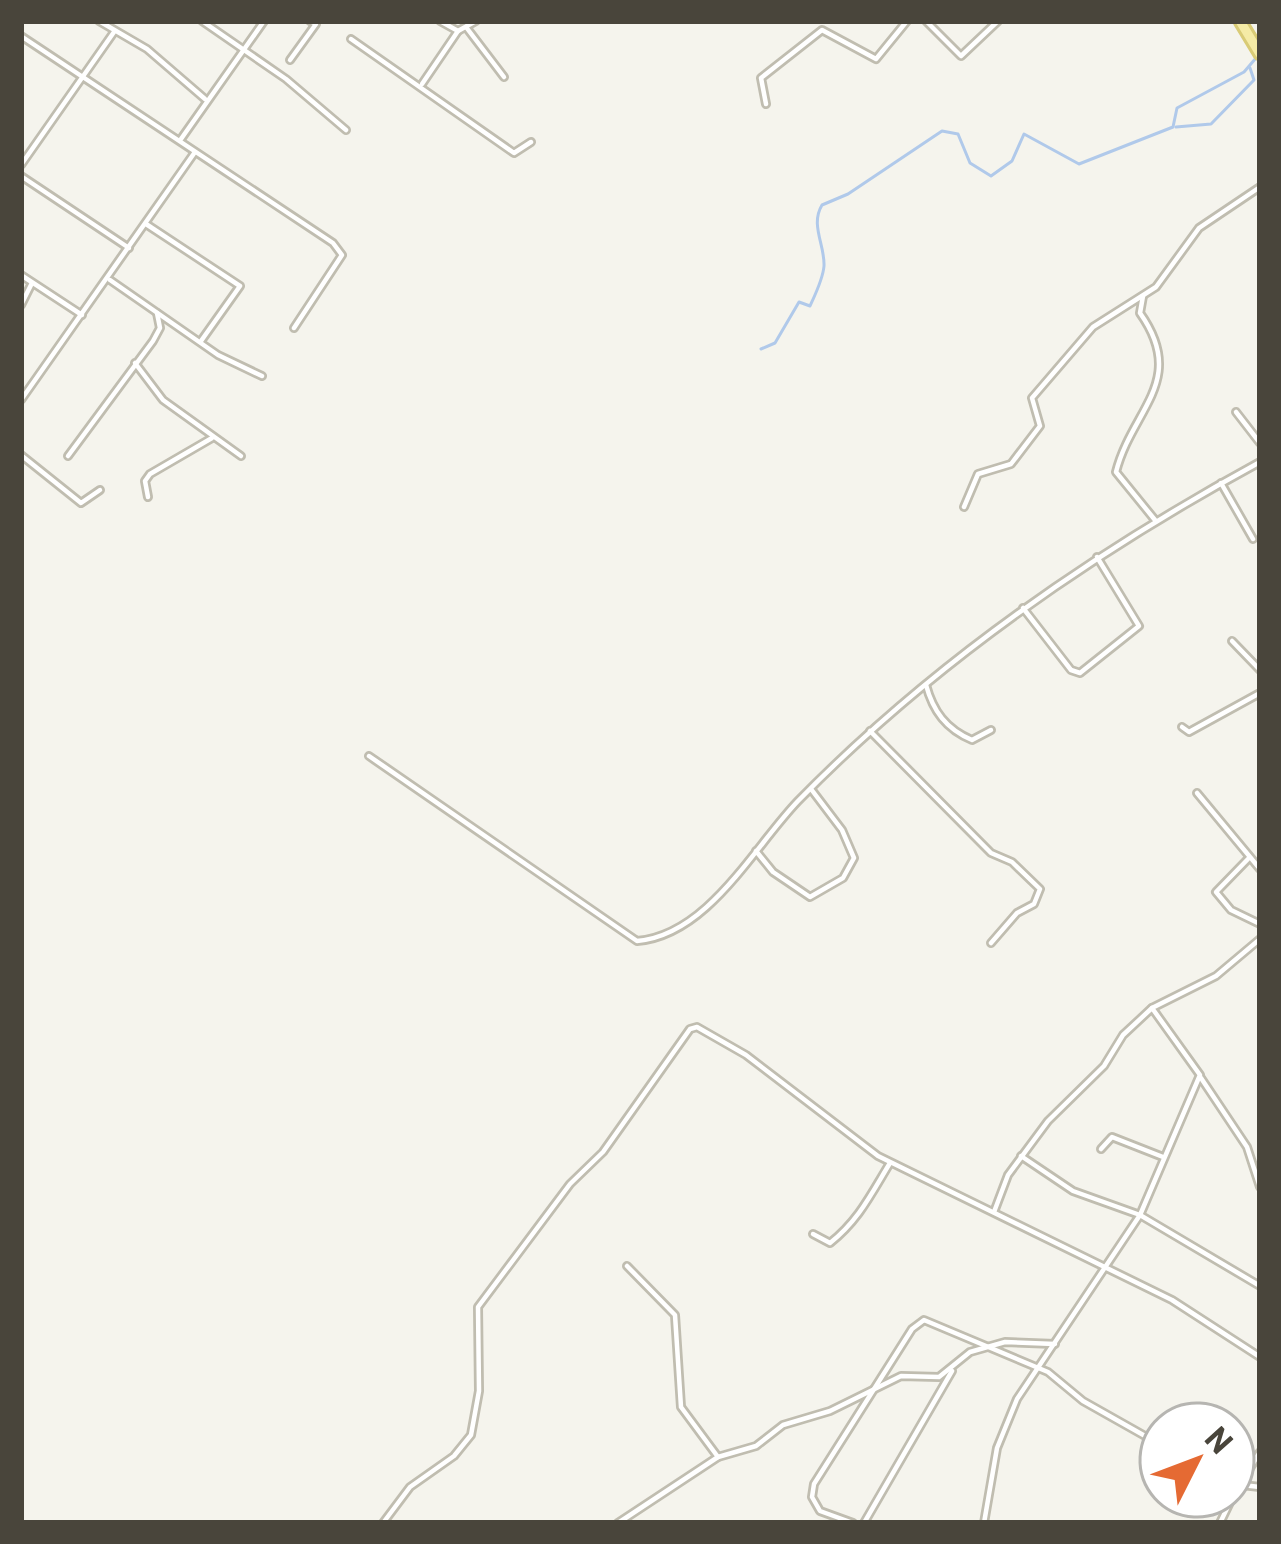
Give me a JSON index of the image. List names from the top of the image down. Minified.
{"north":"top right"}
